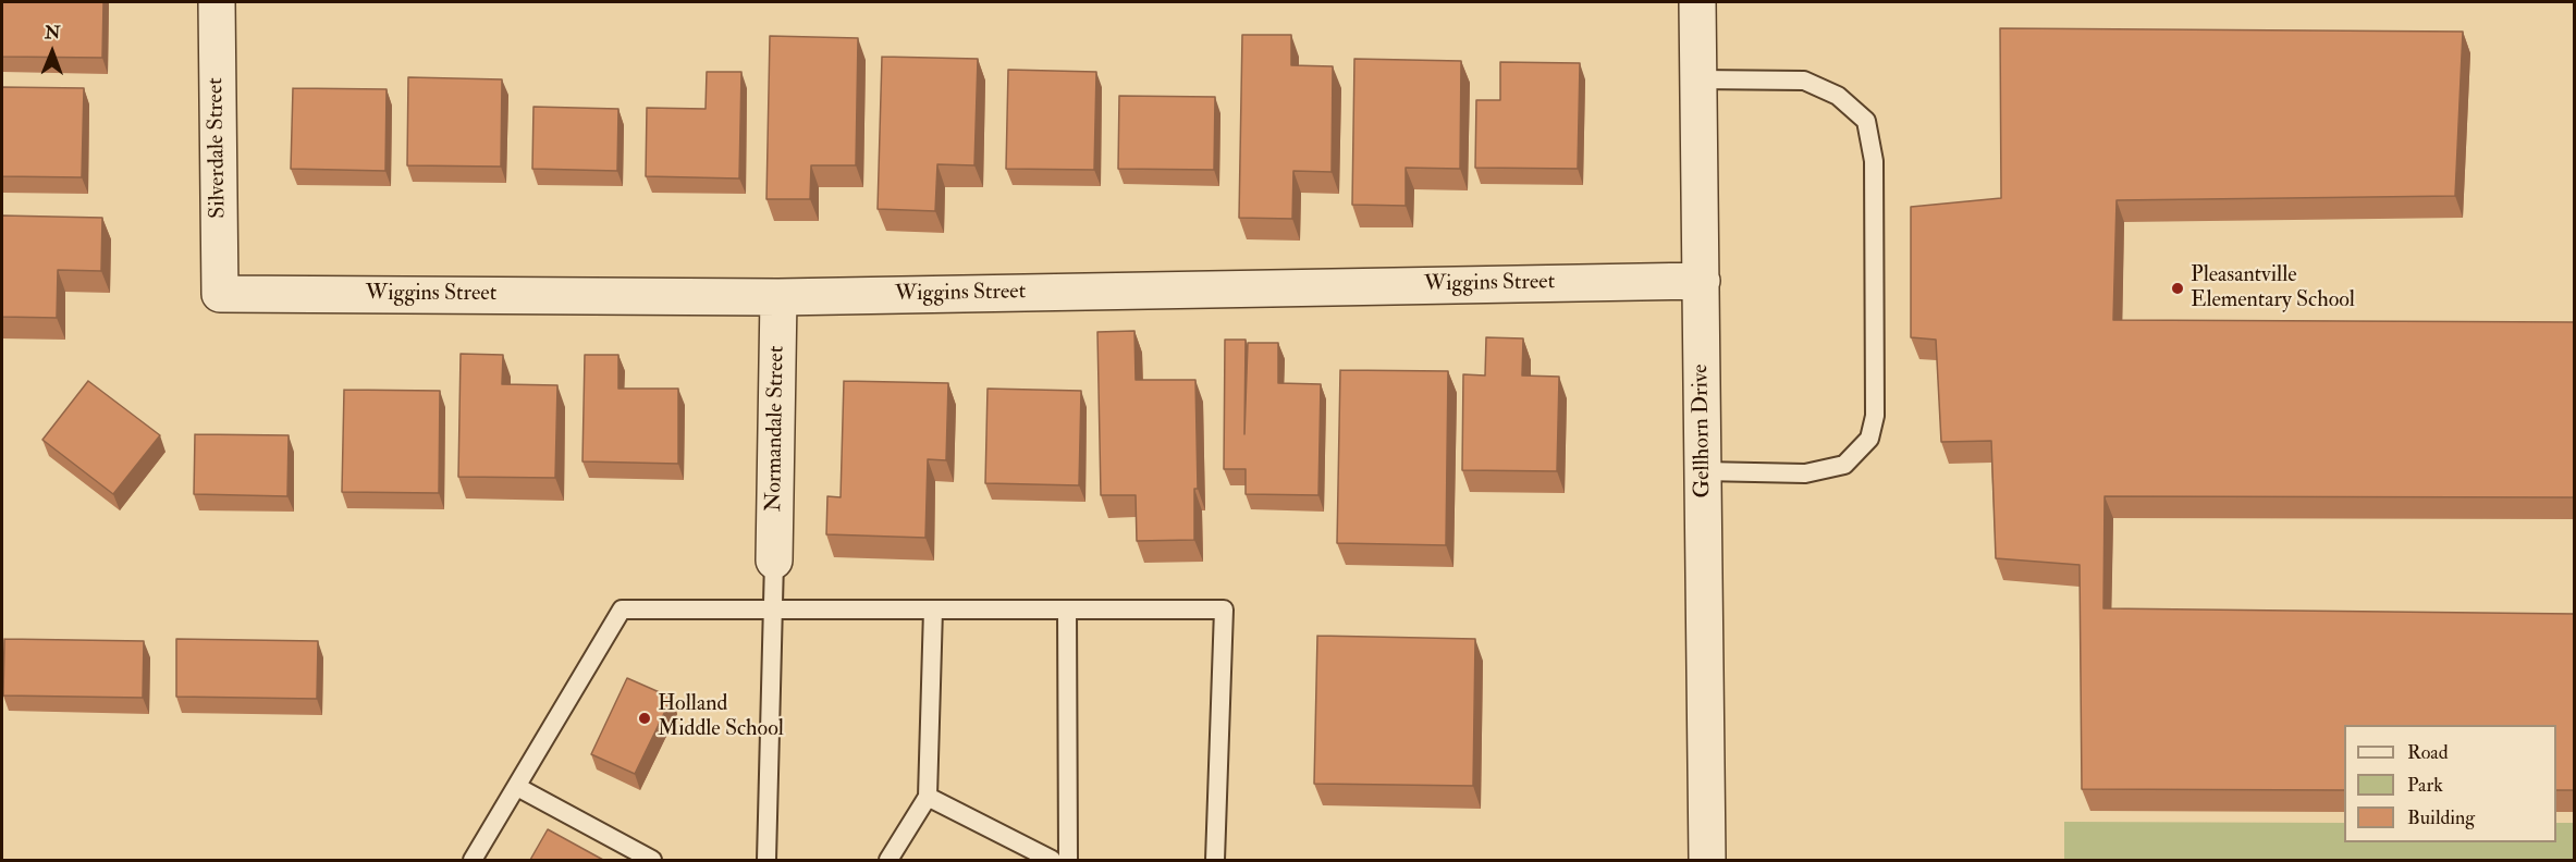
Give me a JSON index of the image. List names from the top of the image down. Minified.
{"streets":{"street":["Silverdale Street","Wiggins Street","Normandale Street","Gellhorn Drive"]},"crossings":[["Silverdale Street","Wiggins Street"],["Wiggins Street","Normandale Street"],["Wiggins Street","Gellhorn Drive"]],"places":["Pleasantville Elementary School","Holland Middle School"],"legend":["Road","Park","Building"],"north":"top"}
